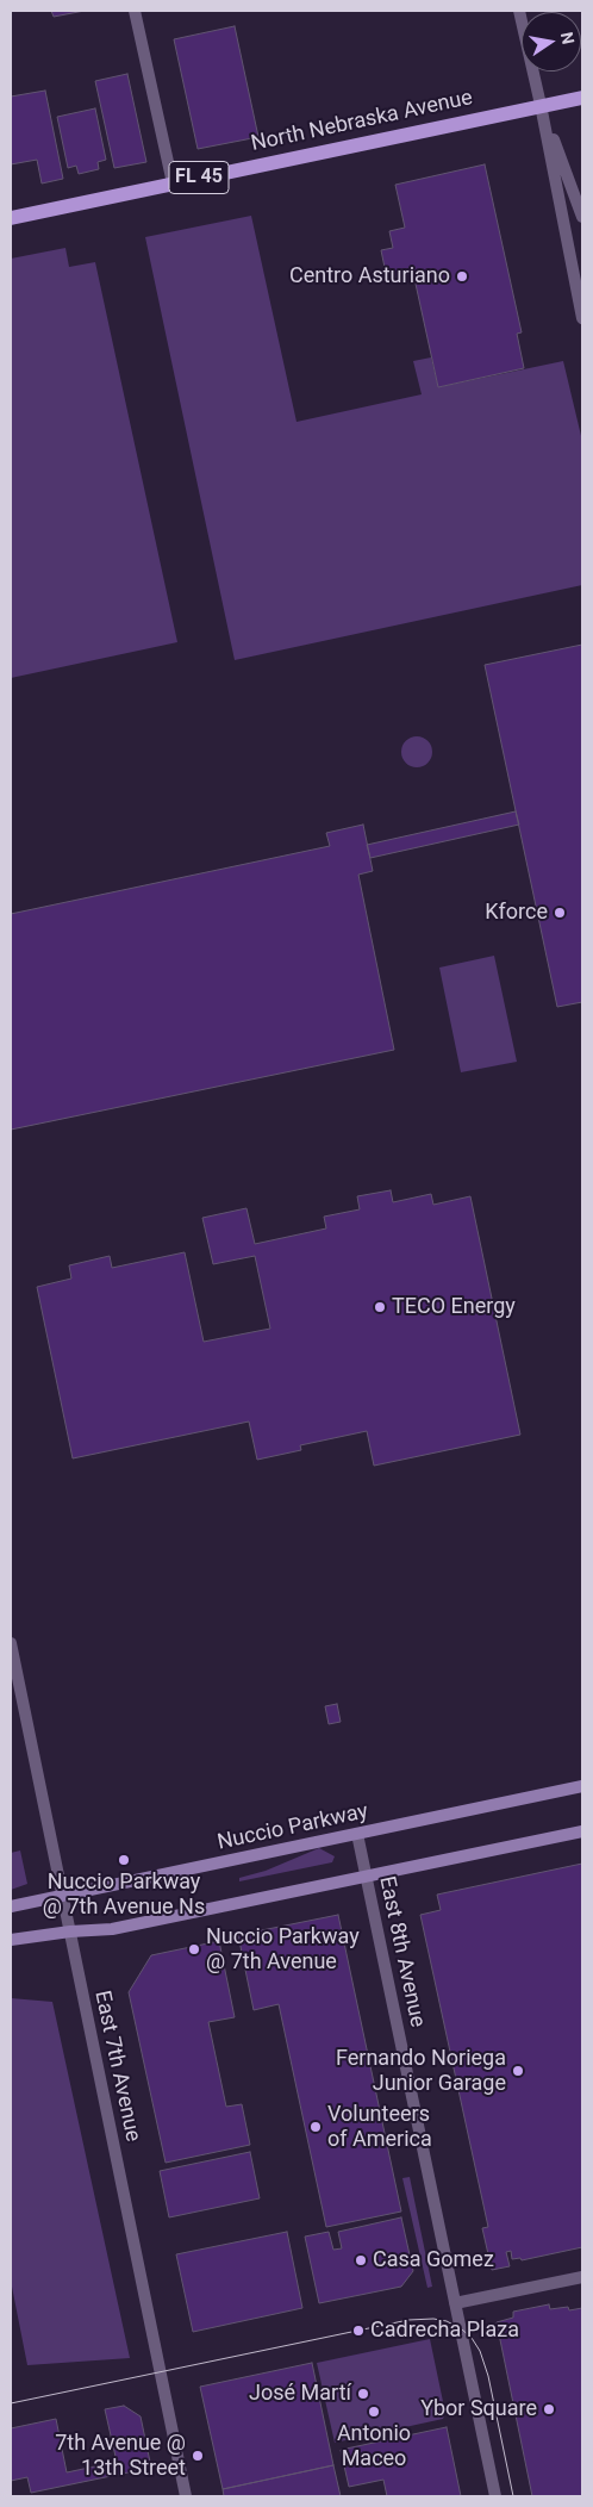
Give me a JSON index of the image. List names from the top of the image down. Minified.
{"streets":{"main road":["North Nebraska Avenue","FL 45","Nuccio Parkway"],"street":["East 8th Avenue","East 7th Avenue"]},"crossings":[["Nuccio Parkway","East 8th Avenue"],["Nuccio Parkway","East 7th Avenue"]],"places":["Centro Asturiano","Kforce","TECO Energy","Nuccio Parkway @ 7th Avenue Ns","Nuccio Parkway @ 7th Avenue","Fernando Noriega Junior Garage","Volunteers of America","Casa Gomez","Cadrecha Plaza","José Martí","Ybor Square","Antonio Maceo","7th Avenue @ 13th Street"],"north":"right"}
